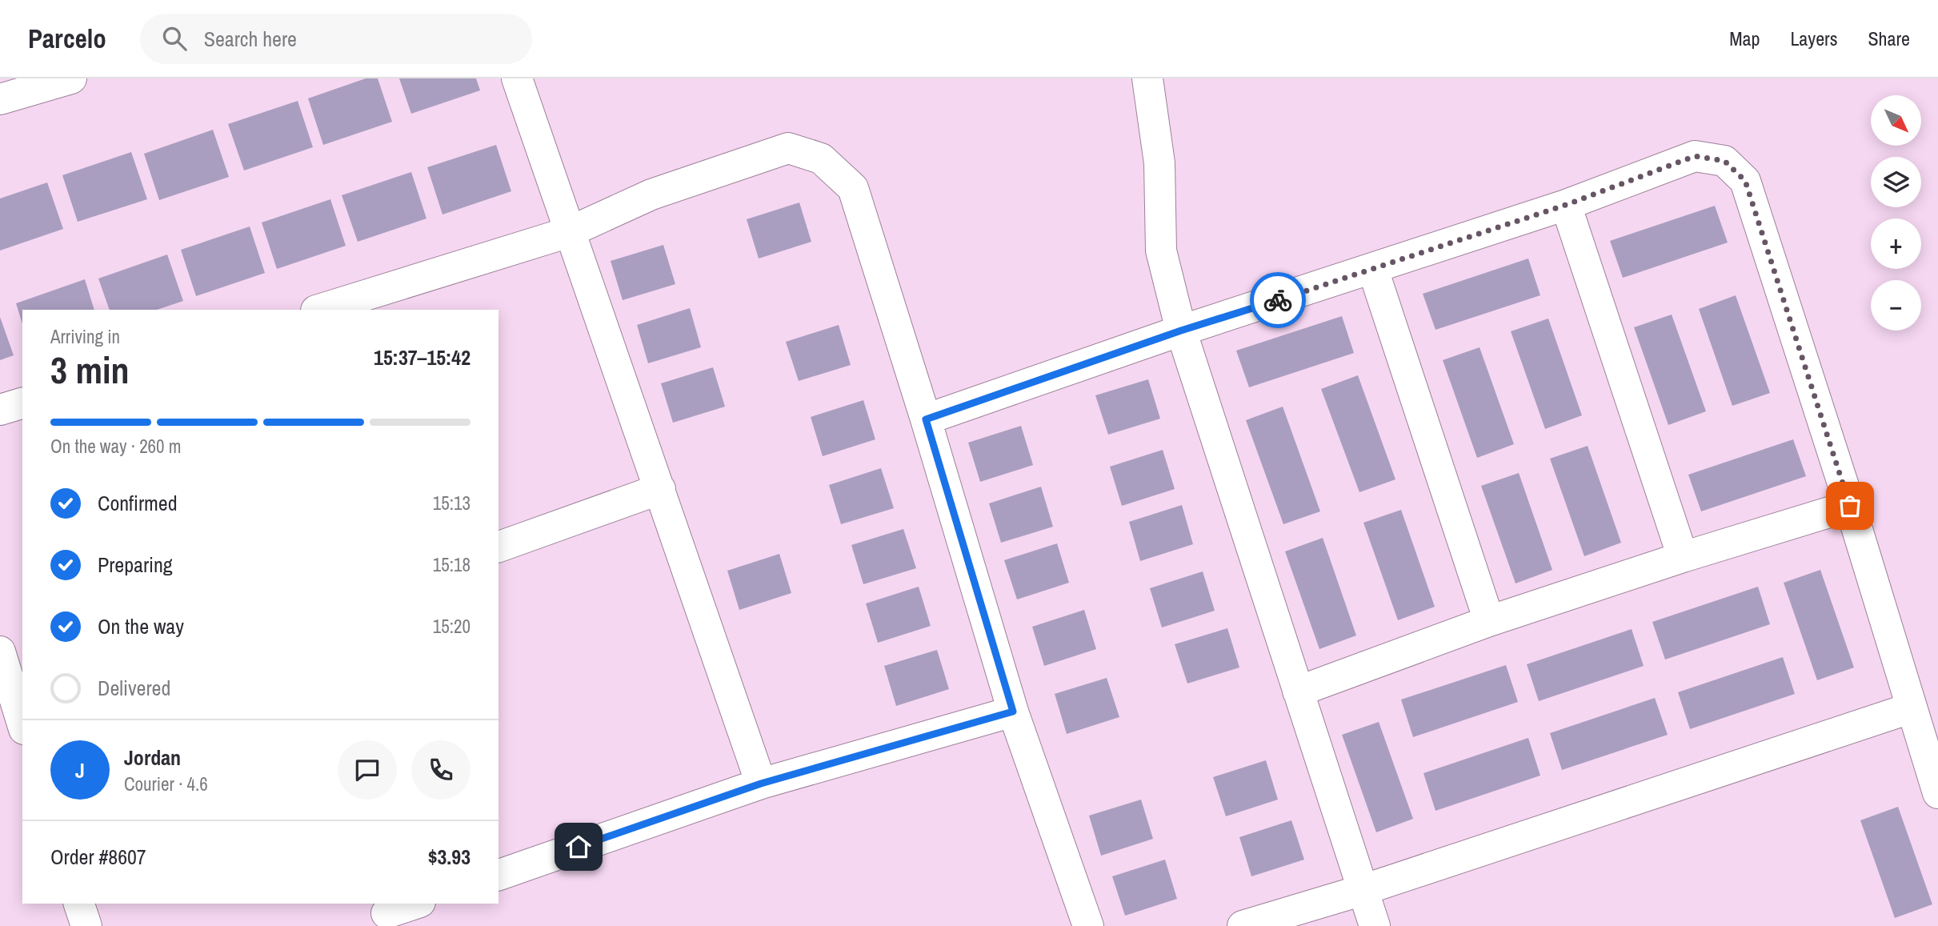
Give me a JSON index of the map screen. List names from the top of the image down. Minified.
{"north":"bottom right","page":{"header":"Parcelo","search":"Search here","nav":["Map","Layers","Share"],"map_buttons":["+","−"],"heading":["3 min","Arriving in","15:37–15:42"],"panel":["Jordan","Courier · 4.6","Order #8607","$3.93"],"bar":"On the way · 260 m","list":[["Confirmed","15:13"],["Preparing","15:18"],["On the way","15:20"],"Delivered"],"round":"J"}}
